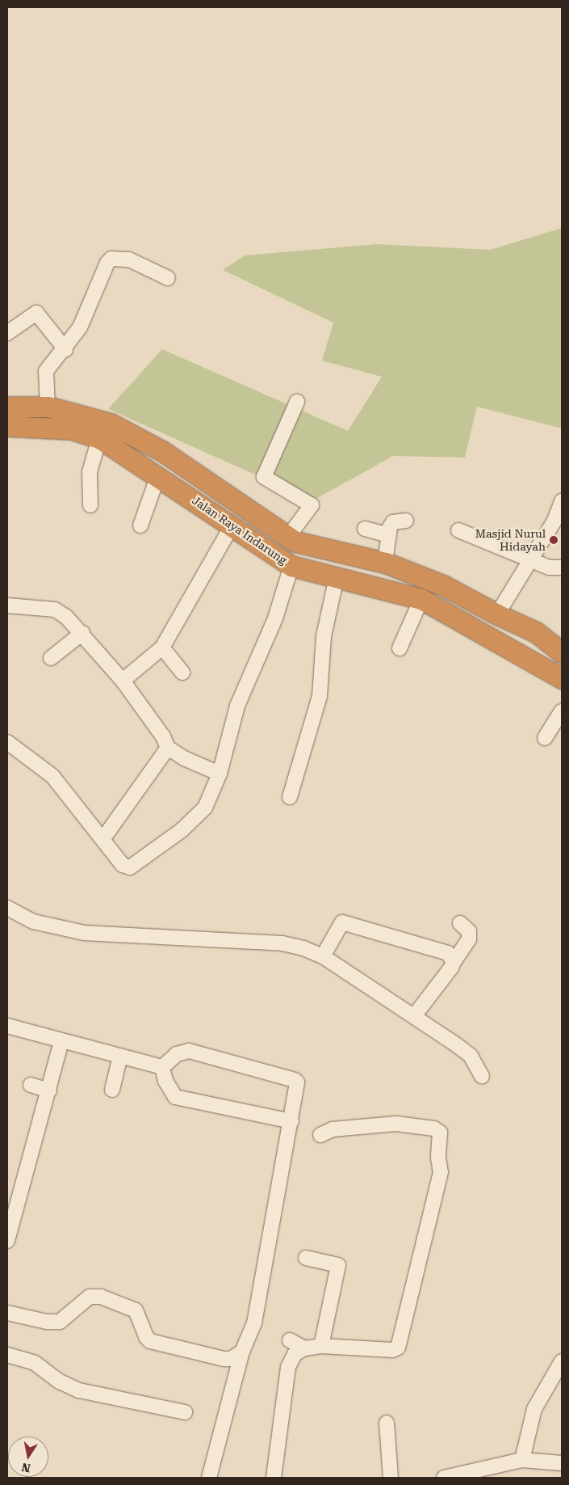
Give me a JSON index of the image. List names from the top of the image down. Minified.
{"streets":{"highway":["Jalan Raya Indarung"]},"places":["Masjid Nurul Hidayah"],"north":"bottom"}
